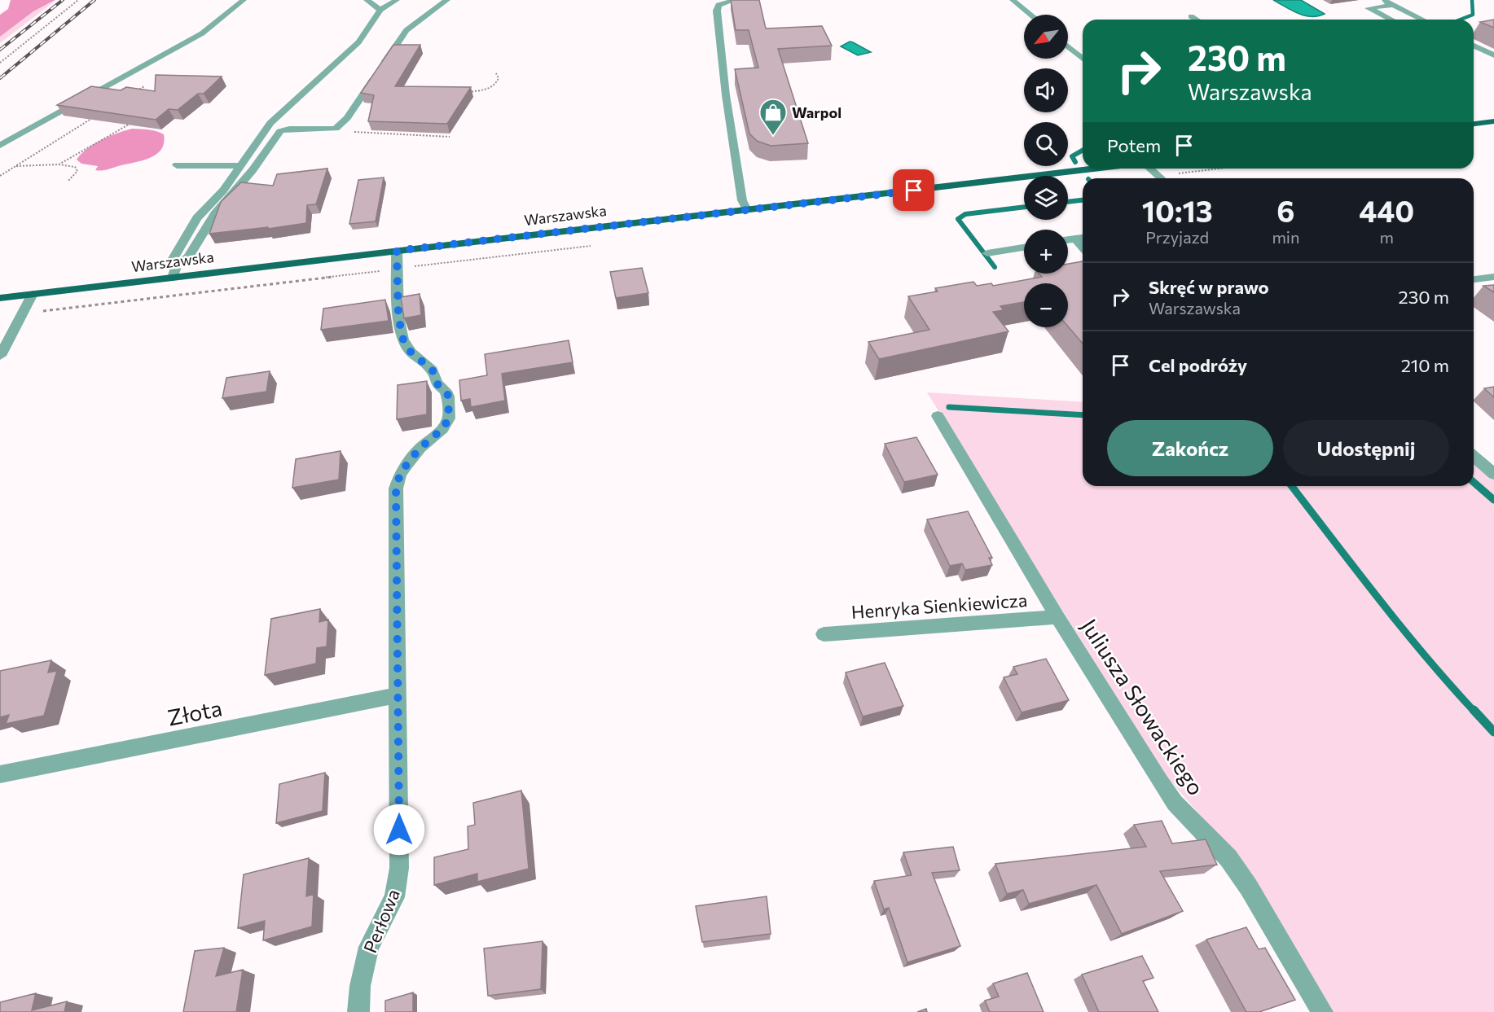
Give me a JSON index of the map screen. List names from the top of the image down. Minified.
{"streets":{"main road":["Warszawska"],"street":["Henryka Sienkiewicza","Juliusza Słowackiego","Złota","Perłowa"]},"crossings":[["Warszawska","Perłowa"],["Henryka Sienkiewicza","Juliusza Słowackiego"],["Złota","Perłowa"]],"places":{"shop":["Warpol"]},"north":"bottom left","page":{"map_buttons":["+","−"],"turn":["230 m","Warszawska"],"then":"Potem","eta":["10:13","Przyjazd","6","min","440","m"],"list":[{"name":"Skręć w prawo","note":"Warszawska","value":"230 m"},{"name":"Cel podróży","value":"210 m"}],"buttons":["Zakończ","Udostępnij"]}}
